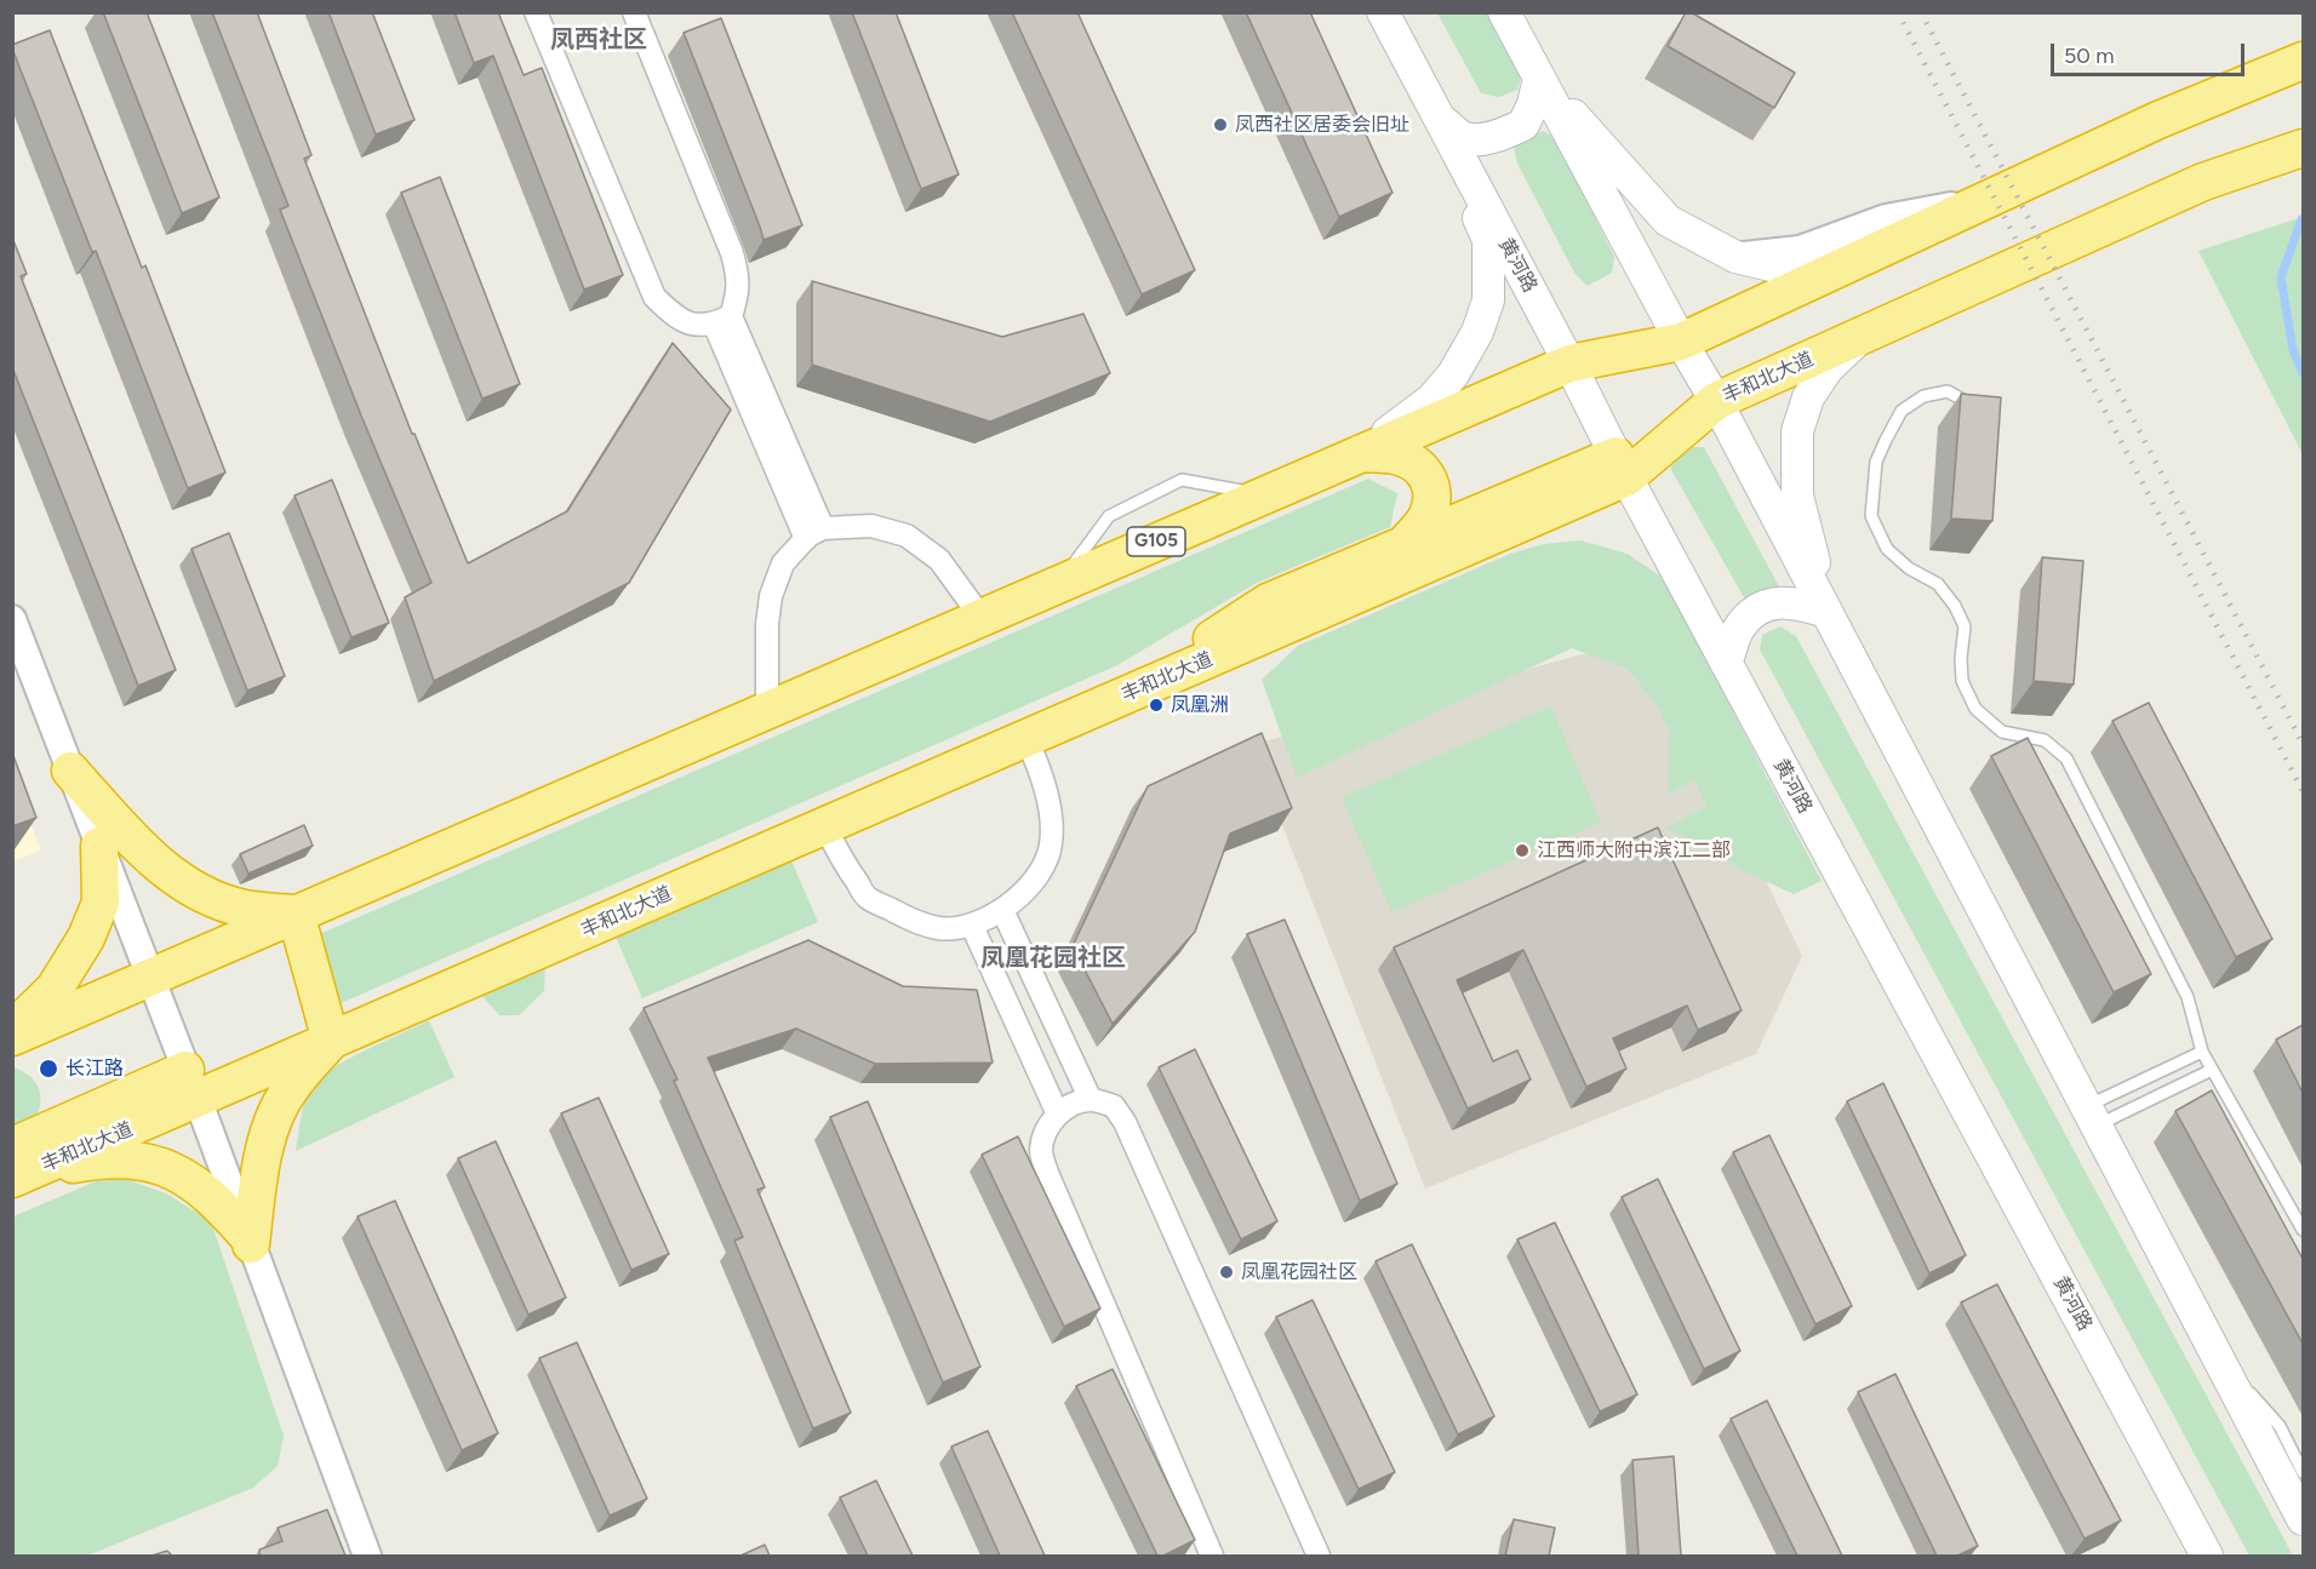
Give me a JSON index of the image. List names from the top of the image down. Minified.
{"streets":{"highway":["丰和北大道","G105"],"main road":["黄河路"]},"crossings":[["黄河路","丰和北大道"],["黄河路","G105"]],"districts":["凤西社区","凤凰花园社区"],"places":["凤西社区居委会旧址","凤凰洲","江西师大附中滨江二部","长江路","凤凰花园社区"],"scale_bar":"50 m"}
